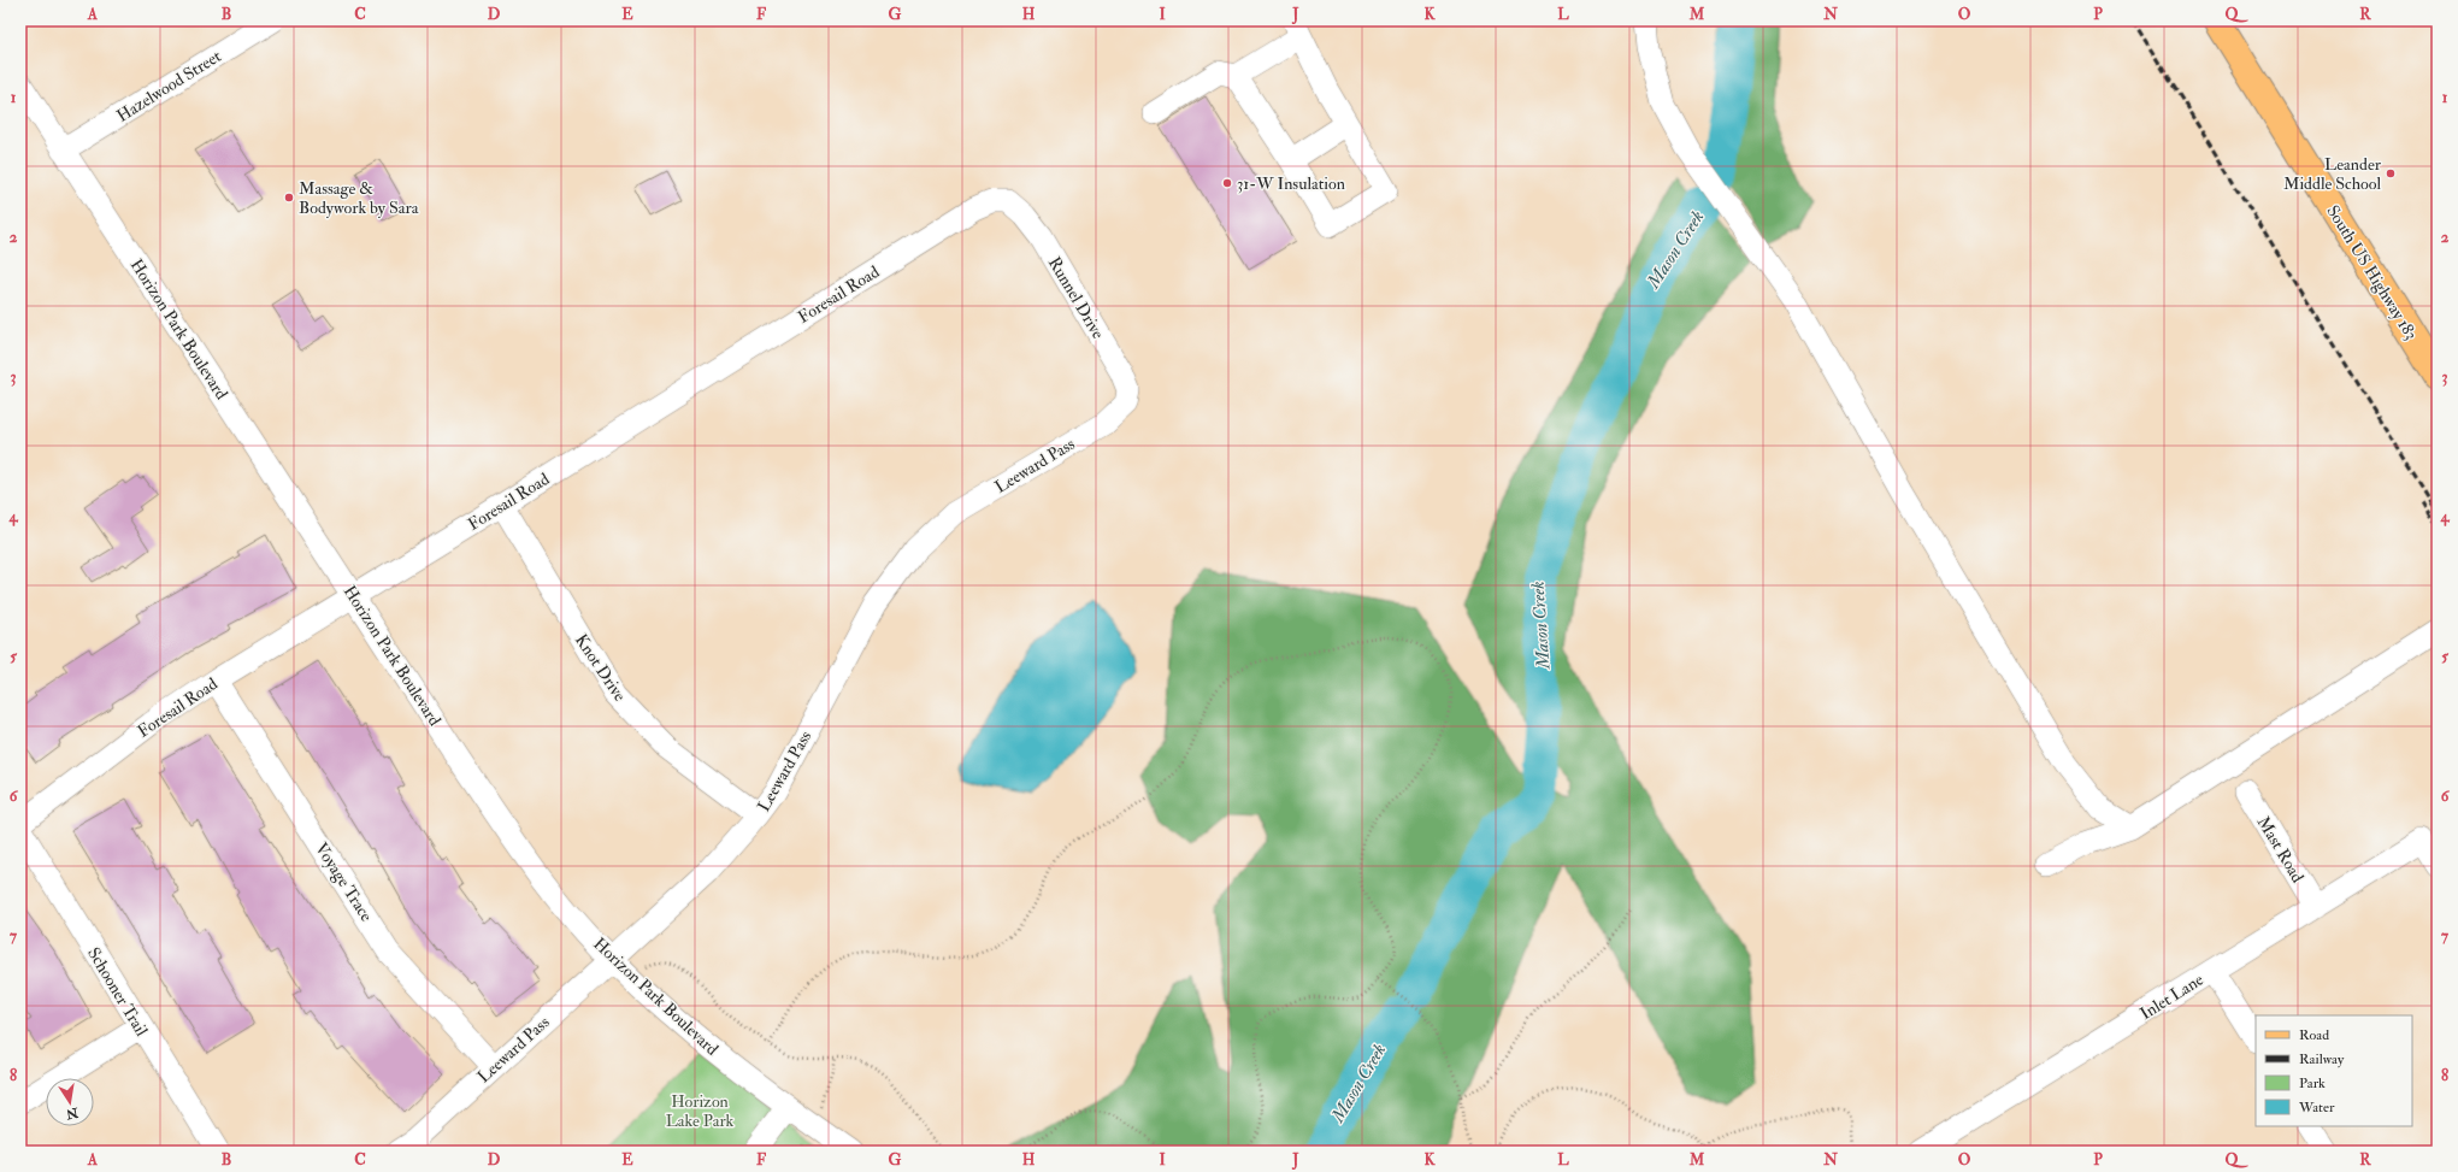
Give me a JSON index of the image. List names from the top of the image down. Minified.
{"streets":{"main road":["South US Highway 183"],"street":["Hazelwood Street","Foresail Road","Runnel Drive","Horizon Park Boulevard","Leeward Pass","Knot Drive","Mast Road","Voyage Trace","Schooner Trail","Inlet Lane"]},"crossings":[["Hazelwood Street","Horizon Park Boulevard"],["Foresail Road","Runnel Drive"],["Foresail Road","Horizon Park Boulevard"],["Foresail Road","Knot Drive"],["Foresail Road","Voyage Trace"],["Runnel Drive","Leeward Pass"],["Horizon Park Boulevard","Leeward Pass"],["Leeward Pass","Knot Drive"],["Leeward Pass","Voyage Trace"],["Mast Road","Inlet Lane"]],"water":["Mason Creek"],"parks":["Horizon Lake Park"],"places":["Leander Middle School","31-W Insulation","Massage & Bodywork by Sara"],"legend":["Road","Railway","Park","Water"],"north":"bottom","grid":{"columns":["A","B","C","D","E","F","G","H","I","J","K","L","M","N","O","P","Q","R"],"rows":["1","2","3","4","5","6","7","8"]}}
